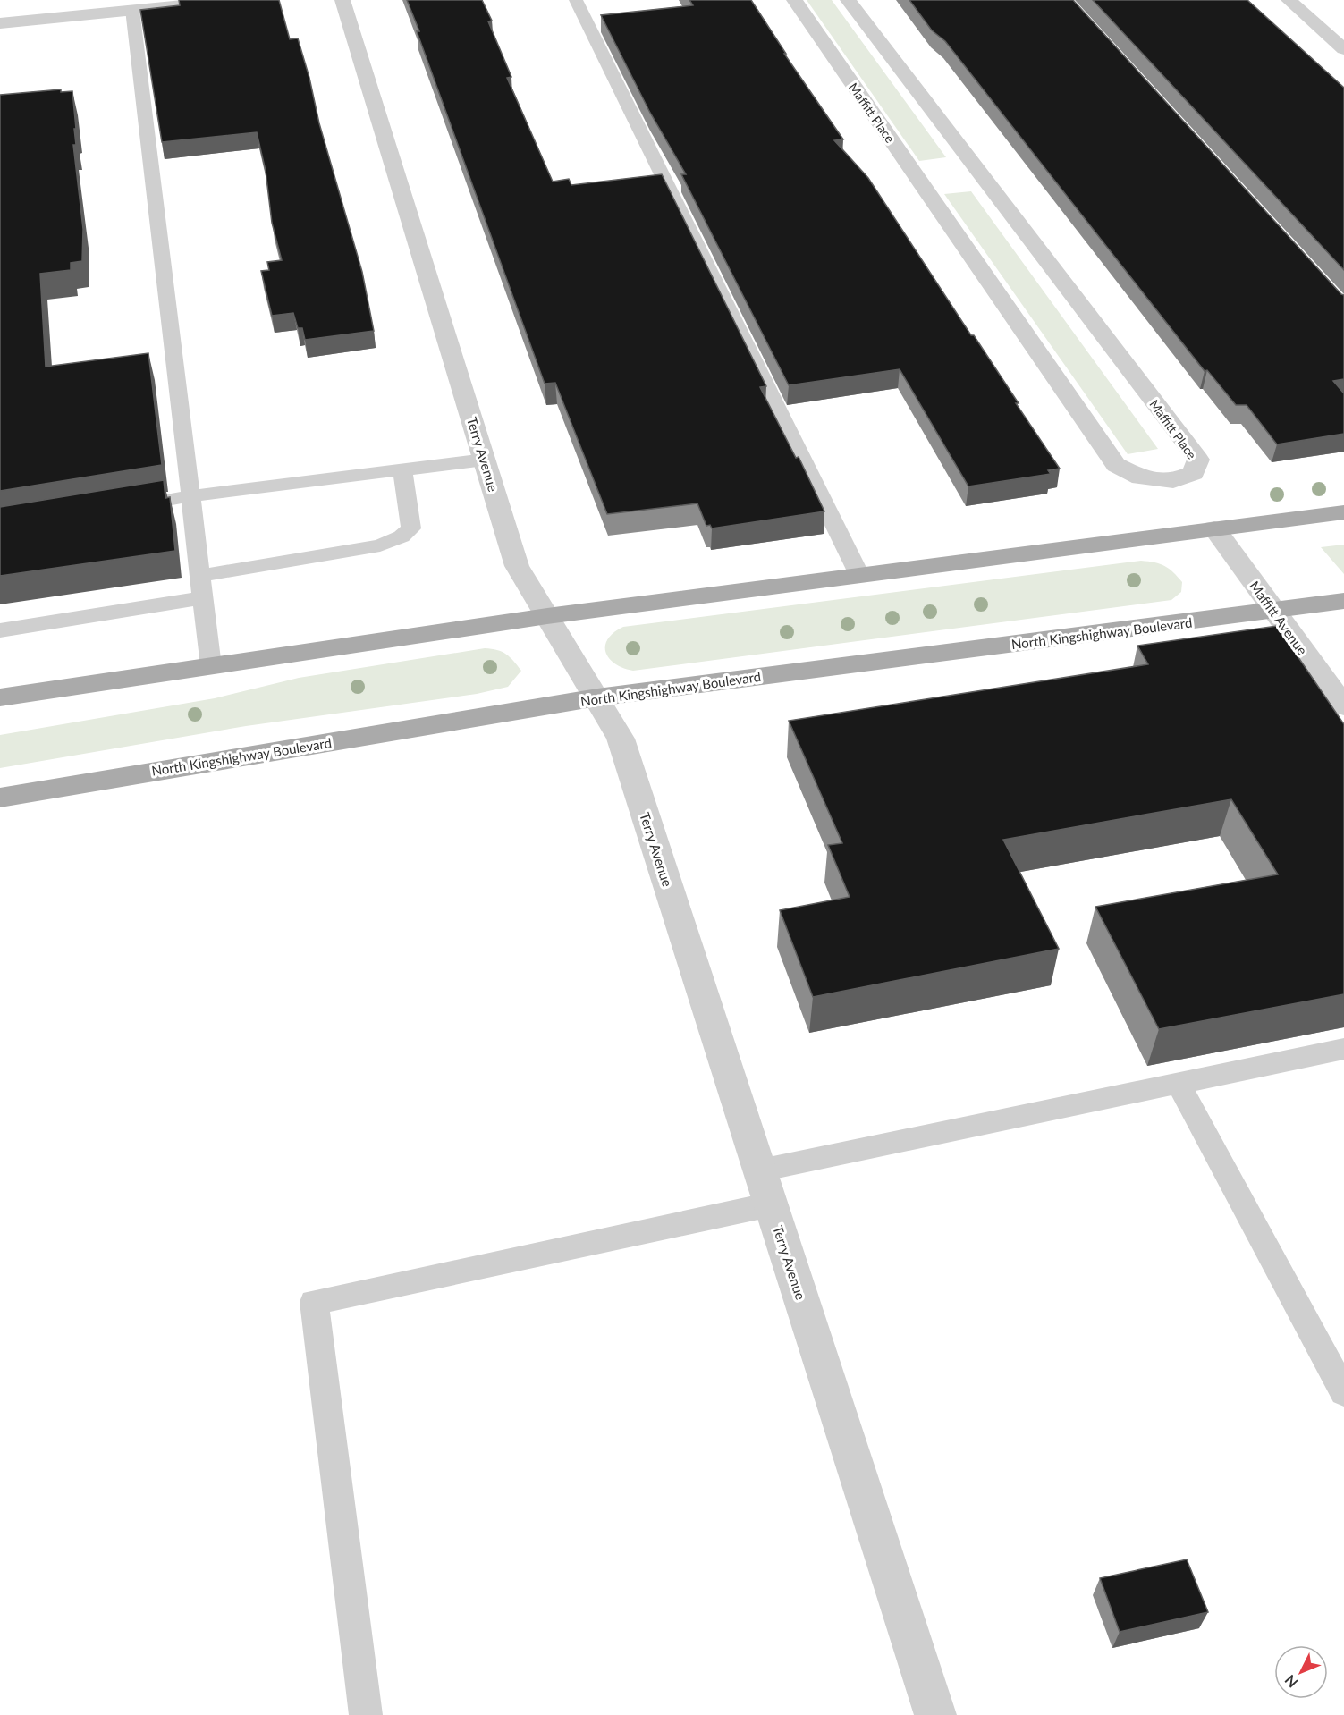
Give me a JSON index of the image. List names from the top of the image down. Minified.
{"streets":{"main road":["North Kingshighway Boulevard"],"street":["Maffitt Place","Terry Avenue","Maffitt Avenue"]},"crossings":[["Terry Avenue","North Kingshighway Boulevard"],["Maffitt Avenue","North Kingshighway Boulevard"]],"north":"bottom left"}
